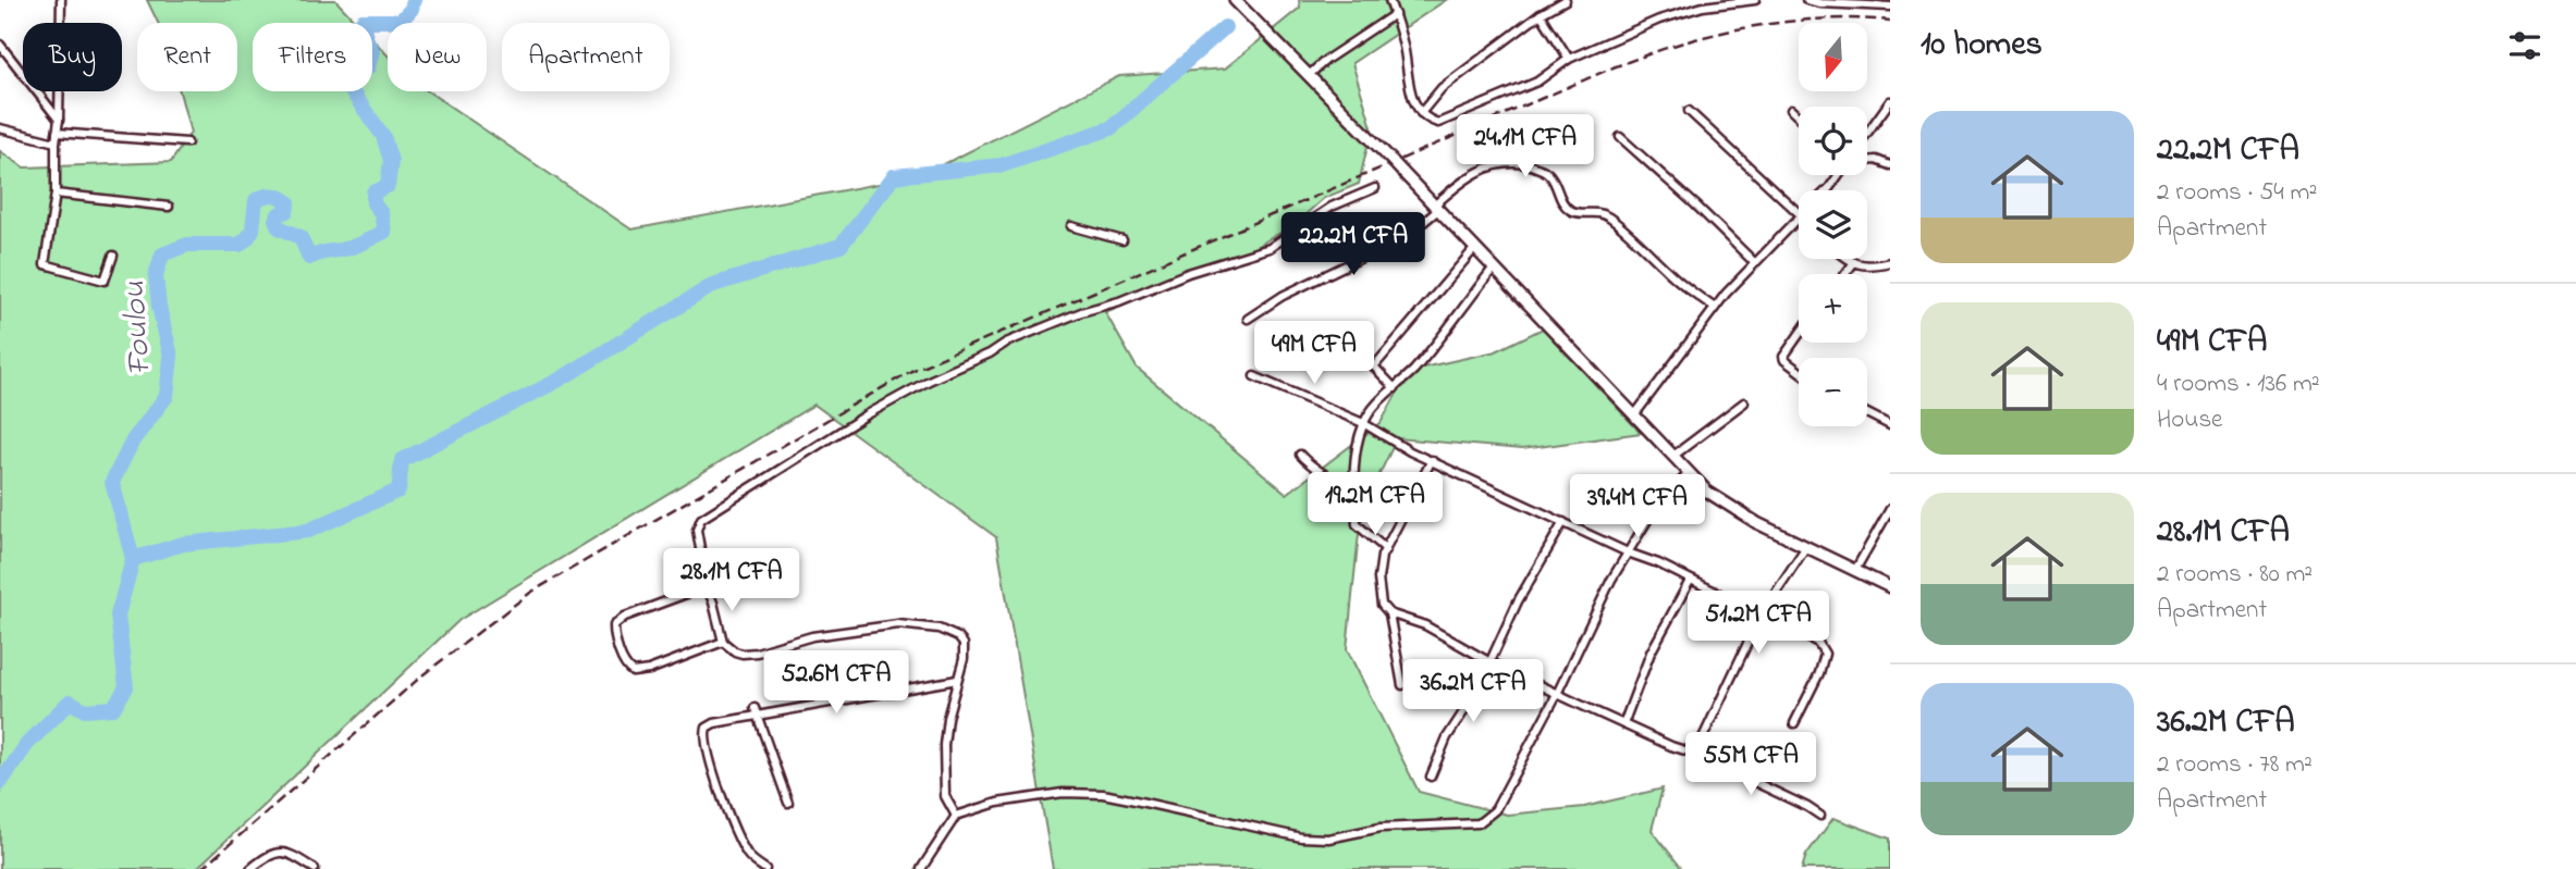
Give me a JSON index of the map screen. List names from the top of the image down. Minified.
{"water":["Foulou"],"north":"bottom","page":{"heading":"10 homes","map_buttons":["+","−"],"chip":["Buy","Rent","Filters","New","Apartment"],"list":[{"name":"22.2M CFA","note":"2 rooms · 54 m² · Apartment"},{"name":"49M CFA","note":"4 rooms · 136 m² · House"},{"name":"28.1M CFA","note":"2 rooms · 80 m² · Apartment"},{"name":"36.2M CFA","note":"2 rooms · 78 m² · Apartment"}],"price":["24.1M CFA","22.2M CFA","49M CFA","19.2M CFA","39.4M CFA","28.1M CFA","51.2M CFA","52.6M CFA","36.2M CFA","55M CFA"]}}
